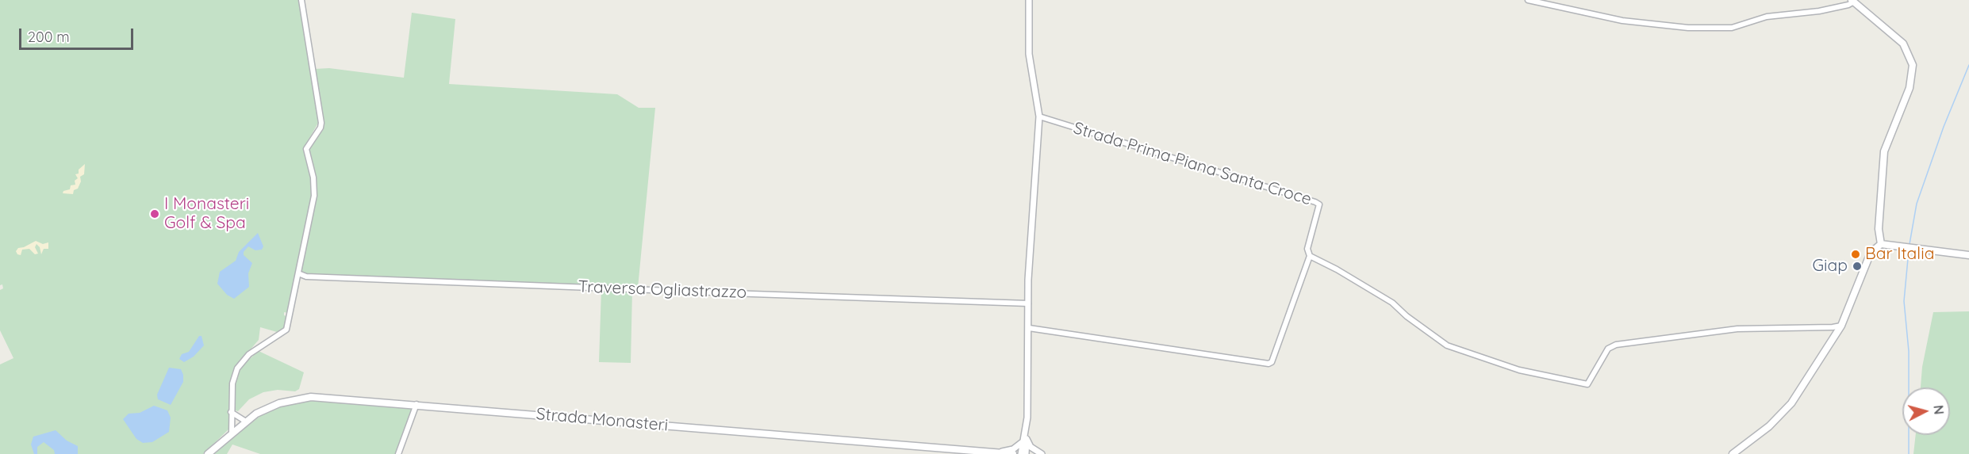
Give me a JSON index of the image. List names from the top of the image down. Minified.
{"streets":{"main road":["Strada Monasteri"],"street":["Strada Prima Piana Santa Croce","Traversa Ogliastrazzo"]},"places":["I Monasteri Golf & Spa","Bar Italia","Giap"],"scale_bar":"200 m","north":"right"}
